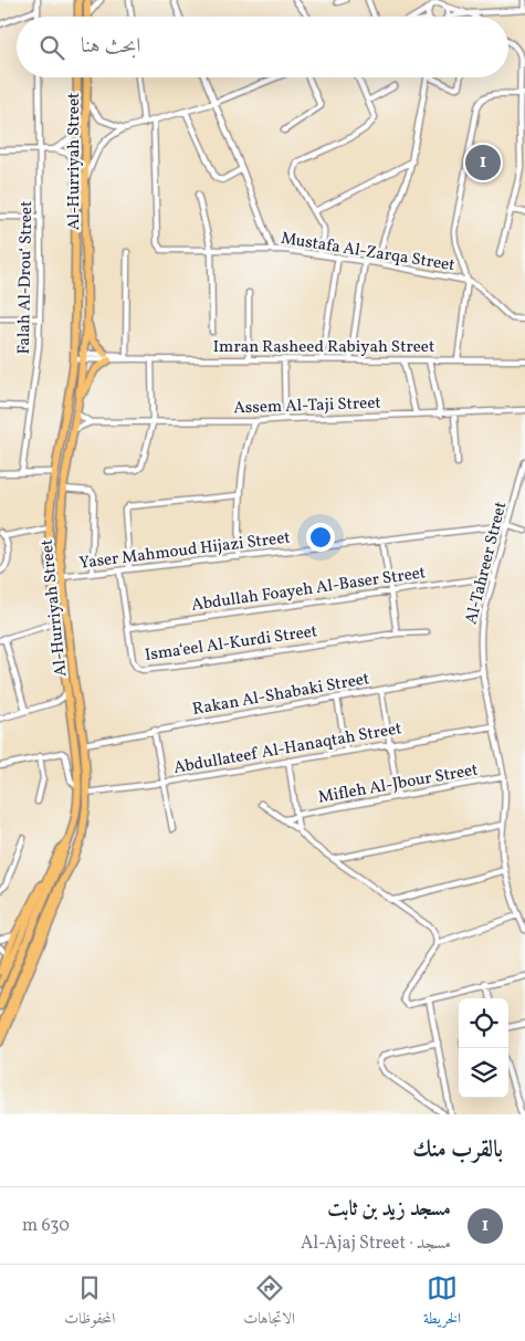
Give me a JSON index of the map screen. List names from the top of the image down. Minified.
{"streets":{"highway":["Al-Hurriyah Street"],"street":["Mustafa Al-Zarqa Street","Falah Al-Drou‘ Street","Imran Rasheed Rabiyah Street","Assem Al-Taji Street","Yaser Mahmoud Hijazi Street","Al-Tahreer Street","Abdullah Foayeh Al-Baser Street","Isma‘eel Al-Kurdi Street","Rakan Al-Shabaki Street","Abdullateef Al-Hanaqtah Street","Mifleh Al-Jbour Street"]},"crossings":[["Al-Hurriyah Street","Imran Rasheed Rabiyah Street"],["Al-Hurriyah Street","Assem Al-Taji Street"],["Al-Hurriyah Street","Yaser Mahmoud Hijazi Street"],["Al-Hurriyah Street","Rakan Al-Shabaki Street"],["Al-Hurriyah Street","Abdullateef Al-Hanaqtah Street"],["Yaser Mahmoud Hijazi Street","Al-Tahreer Street"],["Yaser Mahmoud Hijazi Street","Isma‘eel Al-Kurdi Street"],["Al-Tahreer Street","Abdullah Foayeh Al-Baser Street"],["Al-Tahreer Street","Rakan Al-Shabaki Street"],["Al-Tahreer Street","Abdullateef Al-Hanaqtah Street"],["Al-Tahreer Street","Mifleh Al-Jbour Street"],["Abdullah Foayeh Al-Baser Street","Isma‘eel Al-Kurdi Street"]],"page":{"search":"ابحث هنا","pins":"1","heading":"بالقرب منك","list":[{"mark":"1","name":"مسجد زيد بن ثابت","note":"مسجد · Al-Ajaj Street","value":"630 m"}],"nav":["الخريطة","الاتجاهات","المحفوظات"]}}
